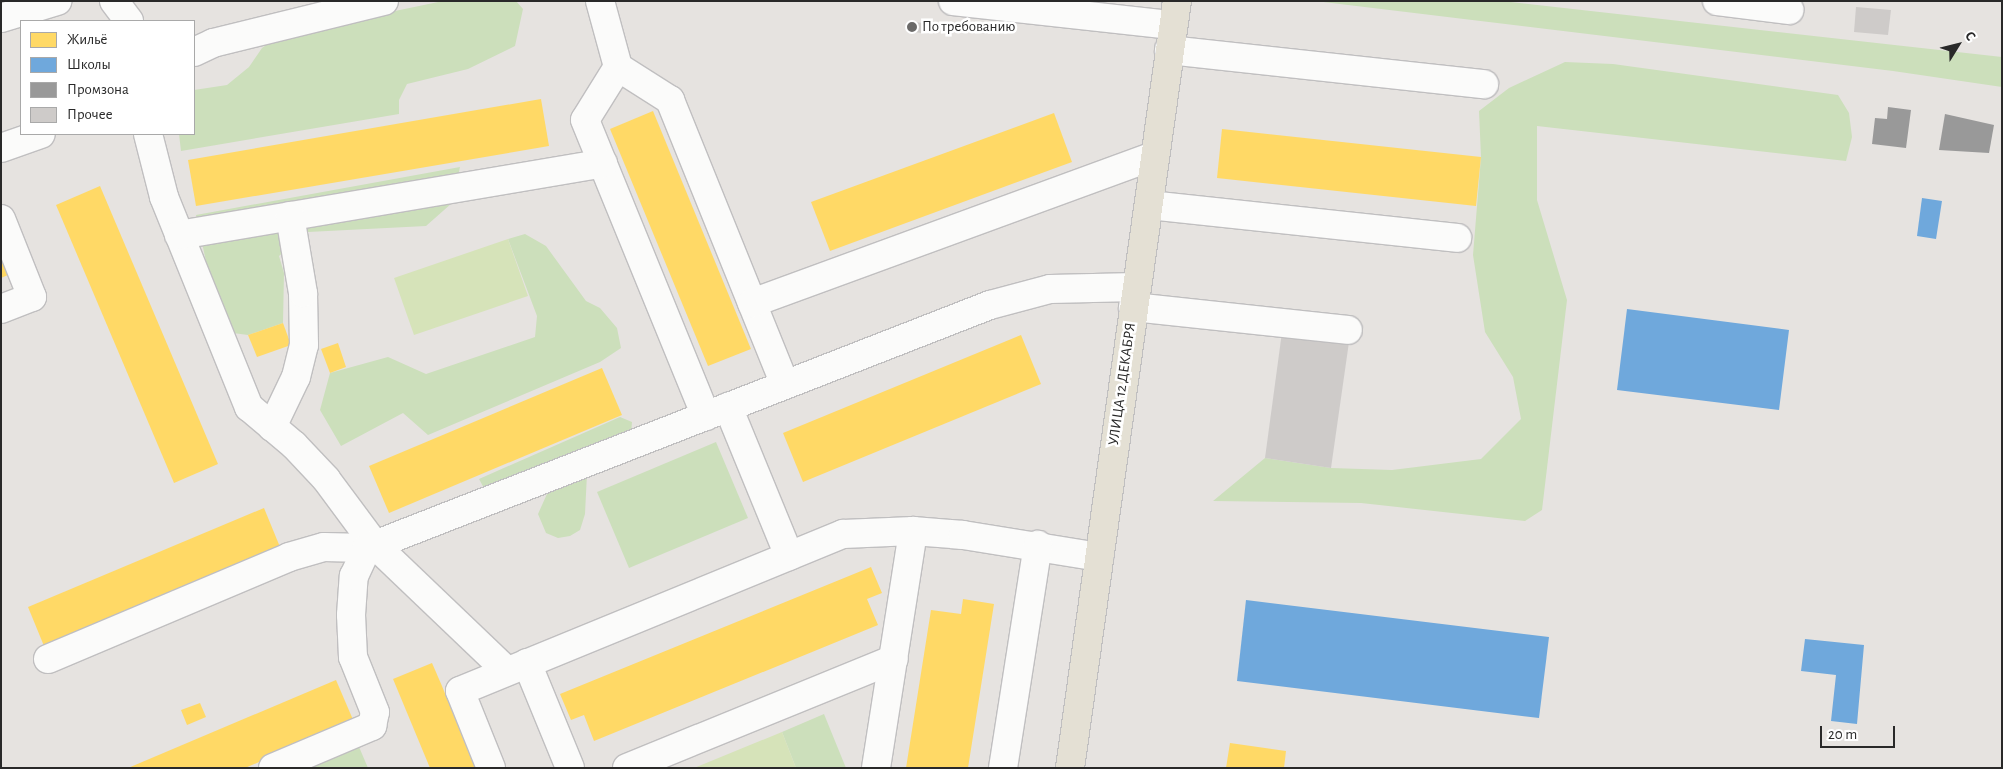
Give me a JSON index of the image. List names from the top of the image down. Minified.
{"streets":{"main road":["УЛИЦА 12 ДЕКАБРЯ"]},"places":["По требованию"],"legend":["Жильё","Школы","Промзона","Прочее"],"scale_bar":"20 m","north":"top right"}
